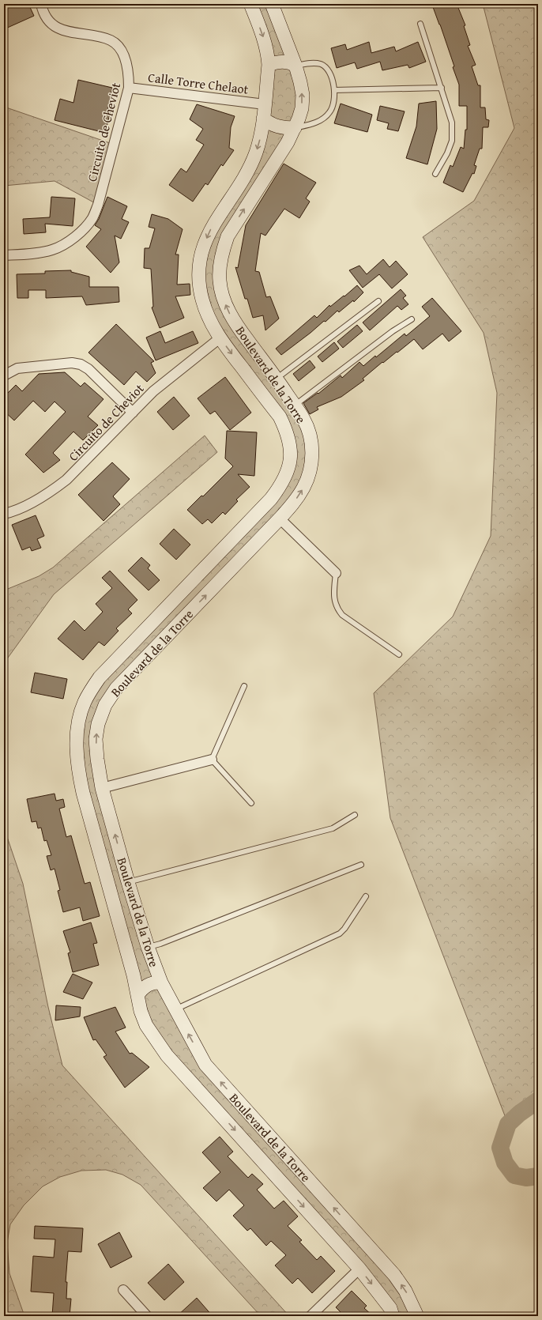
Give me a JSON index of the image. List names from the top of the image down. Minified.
{"streets":{"street":["Calle Torre Chelaot","Circuito de Cheviot","Boulevard de la Torre"]},"crossings":[["Calle Torre Chelaot","Circuito de Cheviot"],["Calle Torre Chelaot","Boulevard de la Torre"],["Circuito de Cheviot","Boulevard de la Torre"]]}
